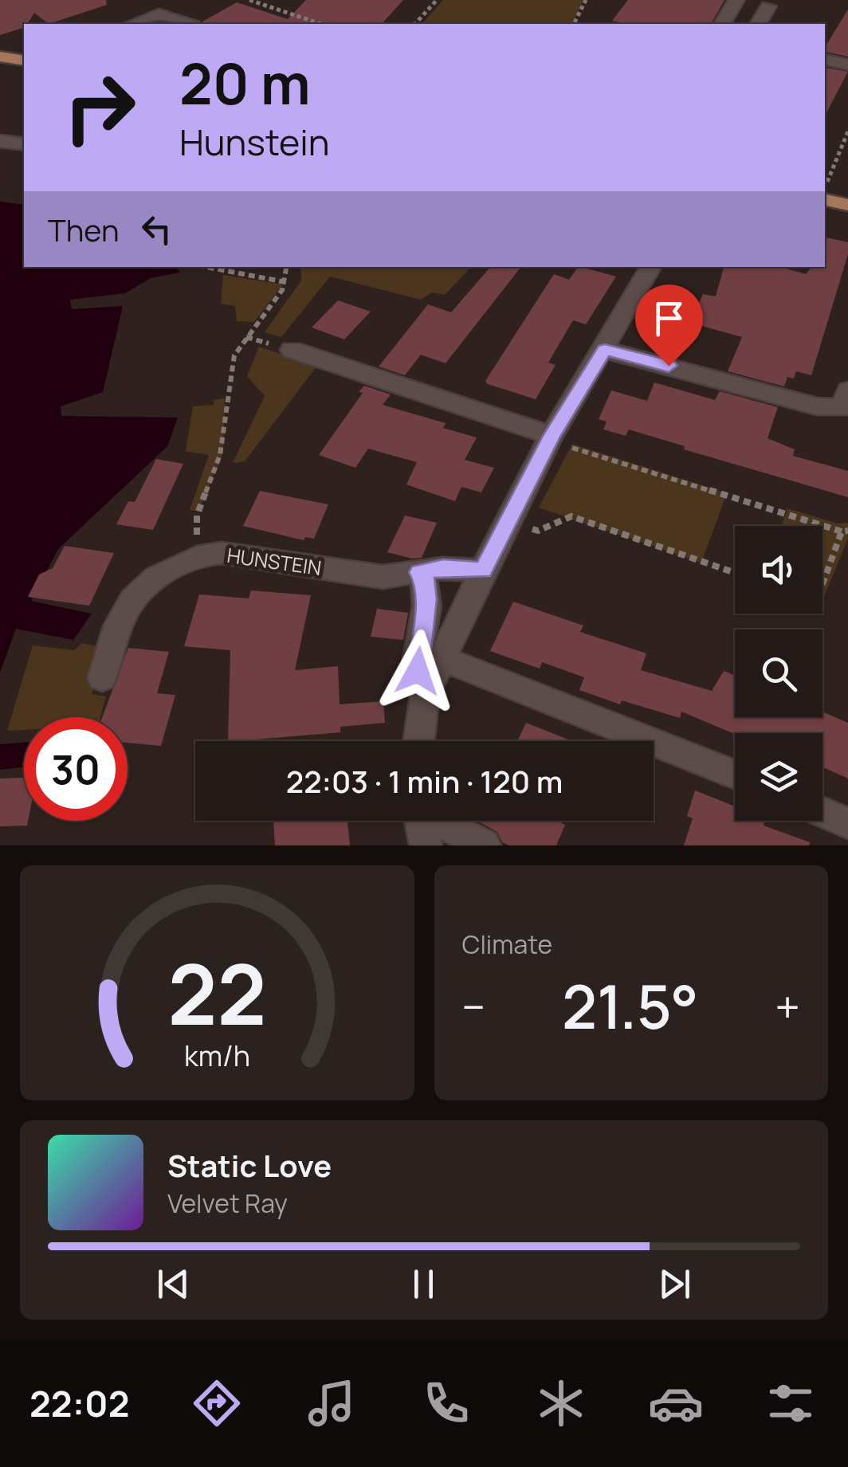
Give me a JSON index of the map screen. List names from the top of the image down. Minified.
{"streets":{"street":["HUNSTEIN"]},"page":{"turn":["20 m","Hunstein"],"then":"Then","limit":"30","trip":"22:03 · 1 min · 120 m","tile":"Climate","heat":["−","21.5°","+"],"song":["Static Love","Velvet Ray"],"tabs":"22:02","gauge":["22","km/h"]}}
